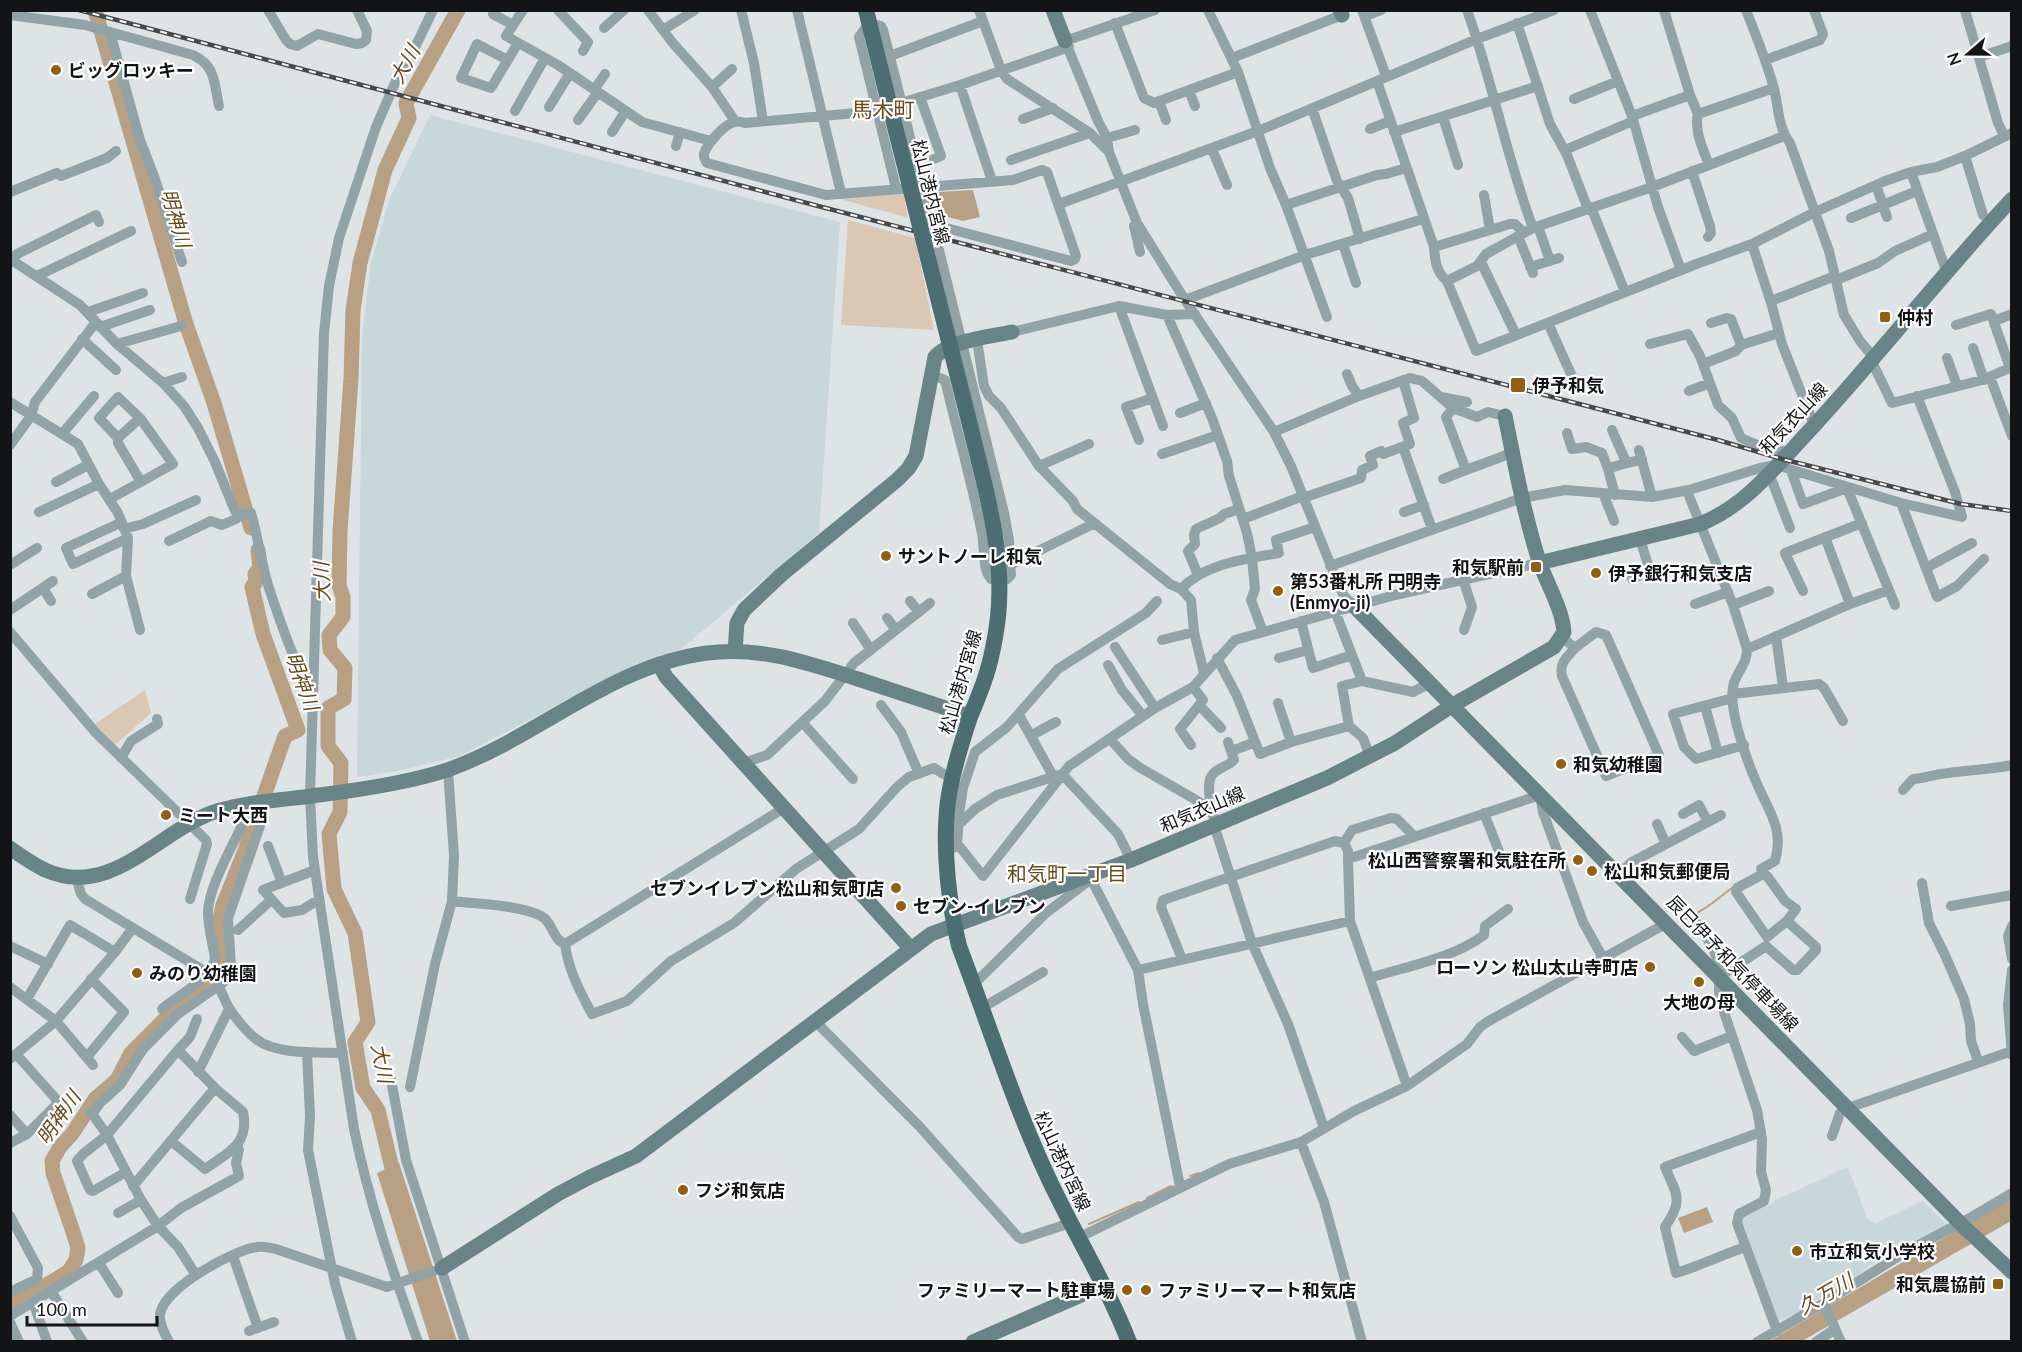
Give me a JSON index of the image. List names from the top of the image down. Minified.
{"streets":{"main road":["松山港内宮線"],"street":["和気衣山線","辰巳伊予和気停車場線"]},"crossings":[["松山港内宮線","和気衣山線"],["和気衣山線","辰巳伊予和気停車場線"]],"districts":["馬木町","和気町一丁目"],"water":["大川","明神川","久万川"],"places":{"other":["ビッグロッキー","サントノーレ和気","伊予銀行和気支店","第53番札所 円明寺 (Enmyo-ji)","和気幼稚園","ミート大西","松山西警察署和気駐在所","松山和気郵便局","セブンイレブン松山和気町店","セブン-イレブン","ローソン 松山太山寺町店","みのり幼稚園","大地の母","フジ和気店","市立和気小学校","ファミリーマート駐車場","ファミリーマート和気店"],"transit":["仲村","伊予和気","和気駅前","和気農協前"]},"scale_bar":"100 m","north":"left"}
